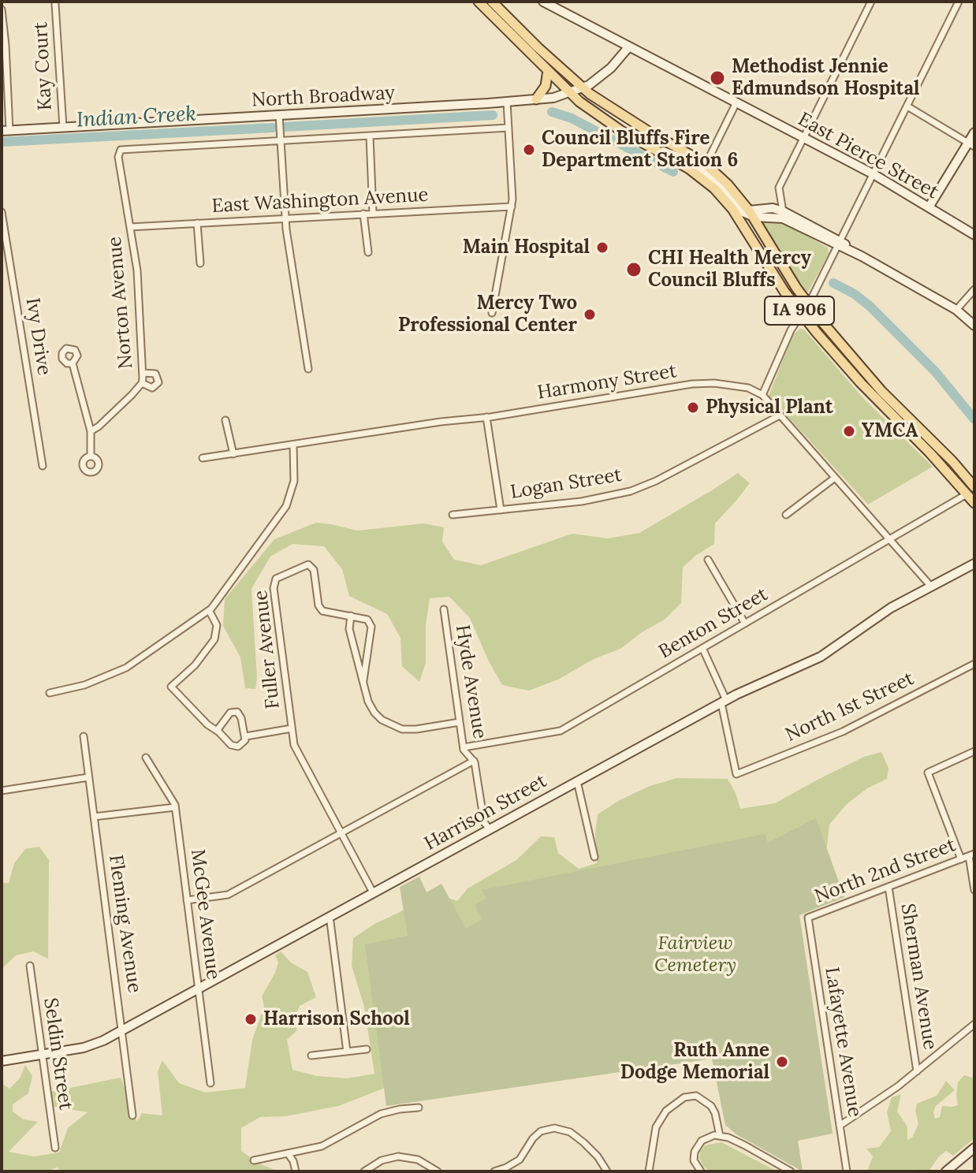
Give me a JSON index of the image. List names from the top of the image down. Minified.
{"streets":{"main road":["North Broadway","East Pierce Street","IA 906","Harrison Street"],"street":["Kay Court","East Washington Avenue","Norton Avenue","Ivy Drive","Harmony Street","Logan Street","Benton Street","Fuller Avenue","Hyde Avenue","North 1st Street","North 2nd Street","McGee Avenue","Fleming Avenue","Sherman Avenue","Lafayette Avenue","Seldin Street"]},"crossings":[["Kay Court","North Broadway"],["North Broadway","East Pierce Street"],["North Broadway","IA 906"],["East Washington Avenue","Norton Avenue"],["IA 906","Benton Street"],["Benton Street","Hyde Avenue"],["Fuller Avenue","Harrison Street"],["Hyde Avenue","Harrison Street"],["North 1st Street","Harrison Street"],["Harrison Street","McGee Avenue"],["Harrison Street","Fleming Avenue"],["Harrison Street","Seldin Street"],["North 2nd Street","Sherman Avenue"],["North 2nd Street","Lafayette Avenue"]],"water":["Indian Creek"],"parks":["Fairview Cemetery"],"places":["Methodist Jennie Edmundson Hospital","Council Bluffs Fire Department Station 6","Main Hospital","CHI Health Mercy Council Bluffs","Mercy Two Professional Center","Physical Plant","YMCA","Harrison School","Ruth Anne Dodge Memorial"]}
